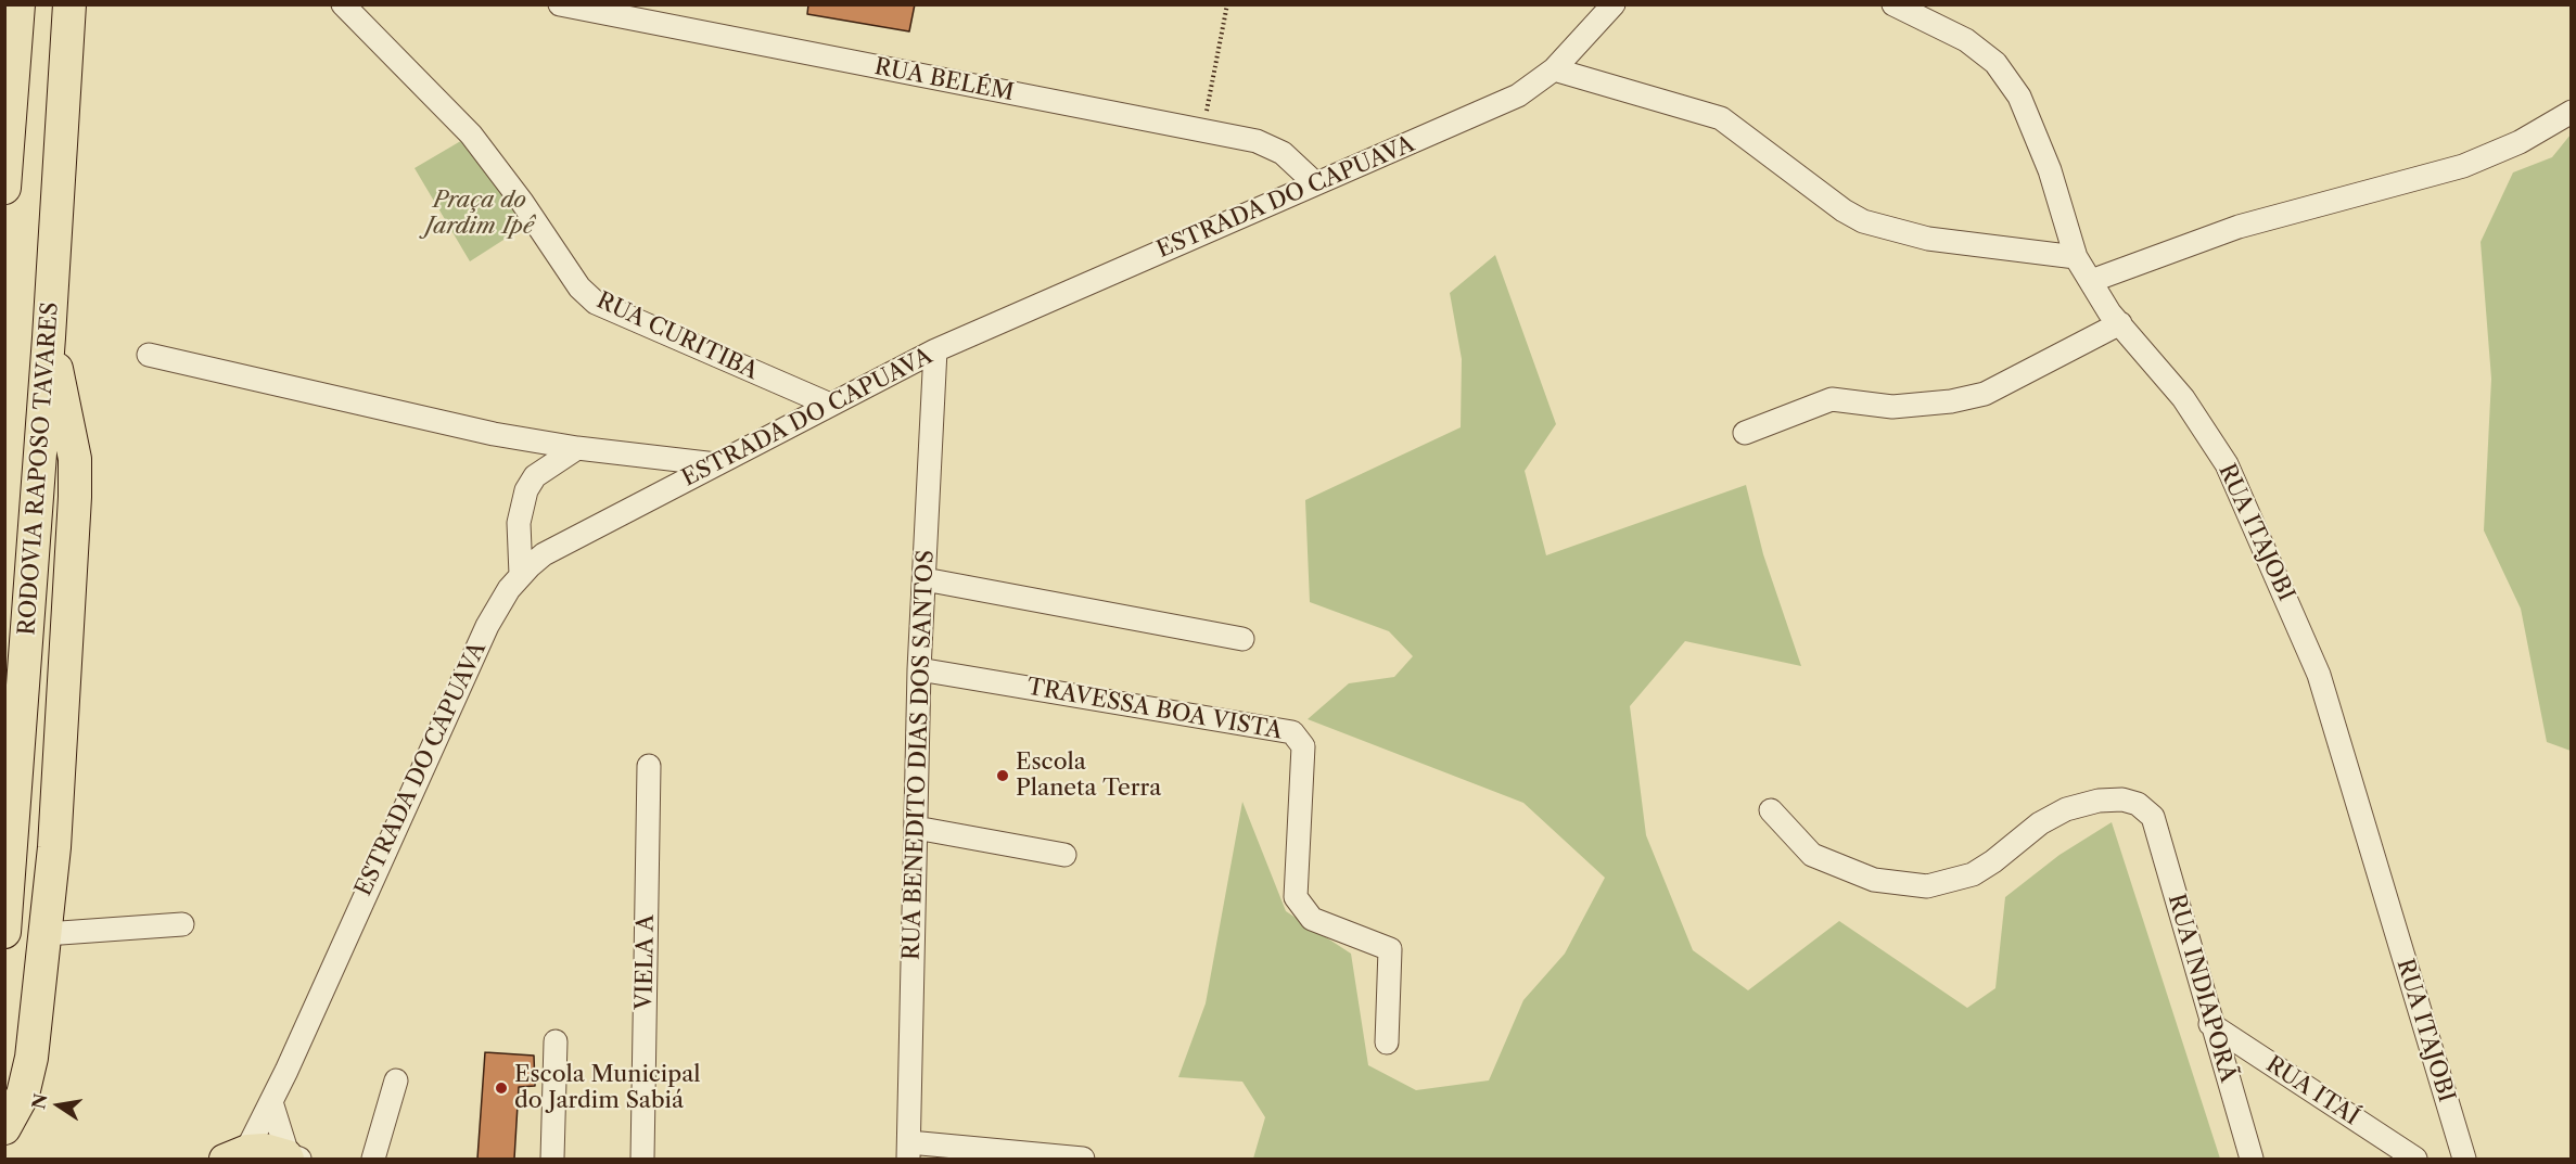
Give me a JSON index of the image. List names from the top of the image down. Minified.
{"streets":{"highway":["RODOVIA RAPOSO TAVARES"],"street":["RUA BELÉM","ESTRADA DO CAPUAVA","RUA CURITIBA","RUA ITAJOBI","TRAVESSA BOA VISTA","RUA BENEDITO DIAS DOS SANTOS","VIELA A","RUA INDIAPORÃ","RUA ITAÍ"]},"crossings":[["RUA BELÉM","ESTRADA DO CAPUAVA"],["ESTRADA DO CAPUAVA","RUA CURITIBA"],["ESTRADA DO CAPUAVA","RUA BENEDITO DIAS DOS SANTOS"],["TRAVESSA BOA VISTA","RUA BENEDITO DIAS DOS SANTOS"],["RUA INDIAPORÃ","RUA ITAÍ"]],"parks":["Praça do Jardim Ipê"],"places":["Escola Planeta Terra","Escola Municipal do Jardim Sabiá"],"north":"left"}
